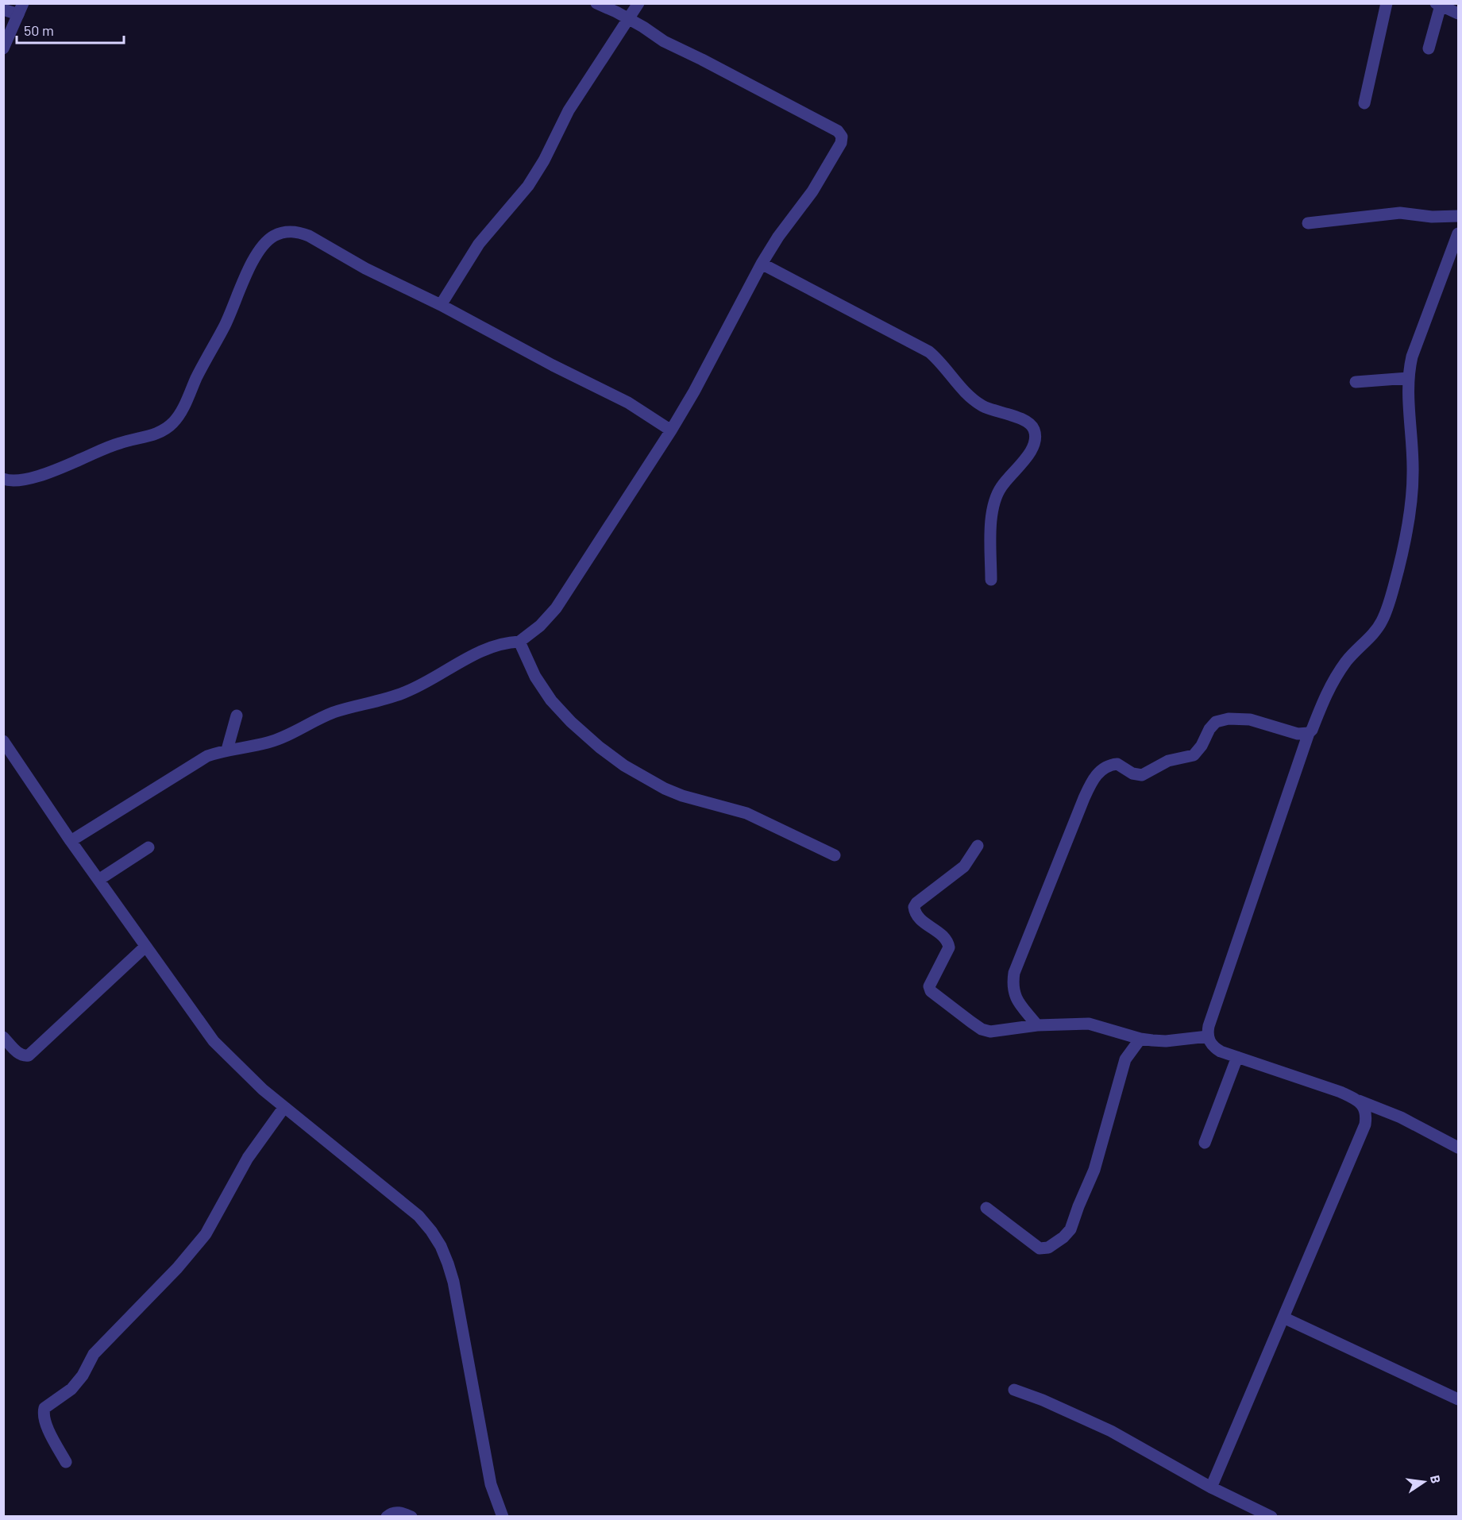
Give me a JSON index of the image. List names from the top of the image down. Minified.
{"scale_bar":"50 m","north":"right"}
